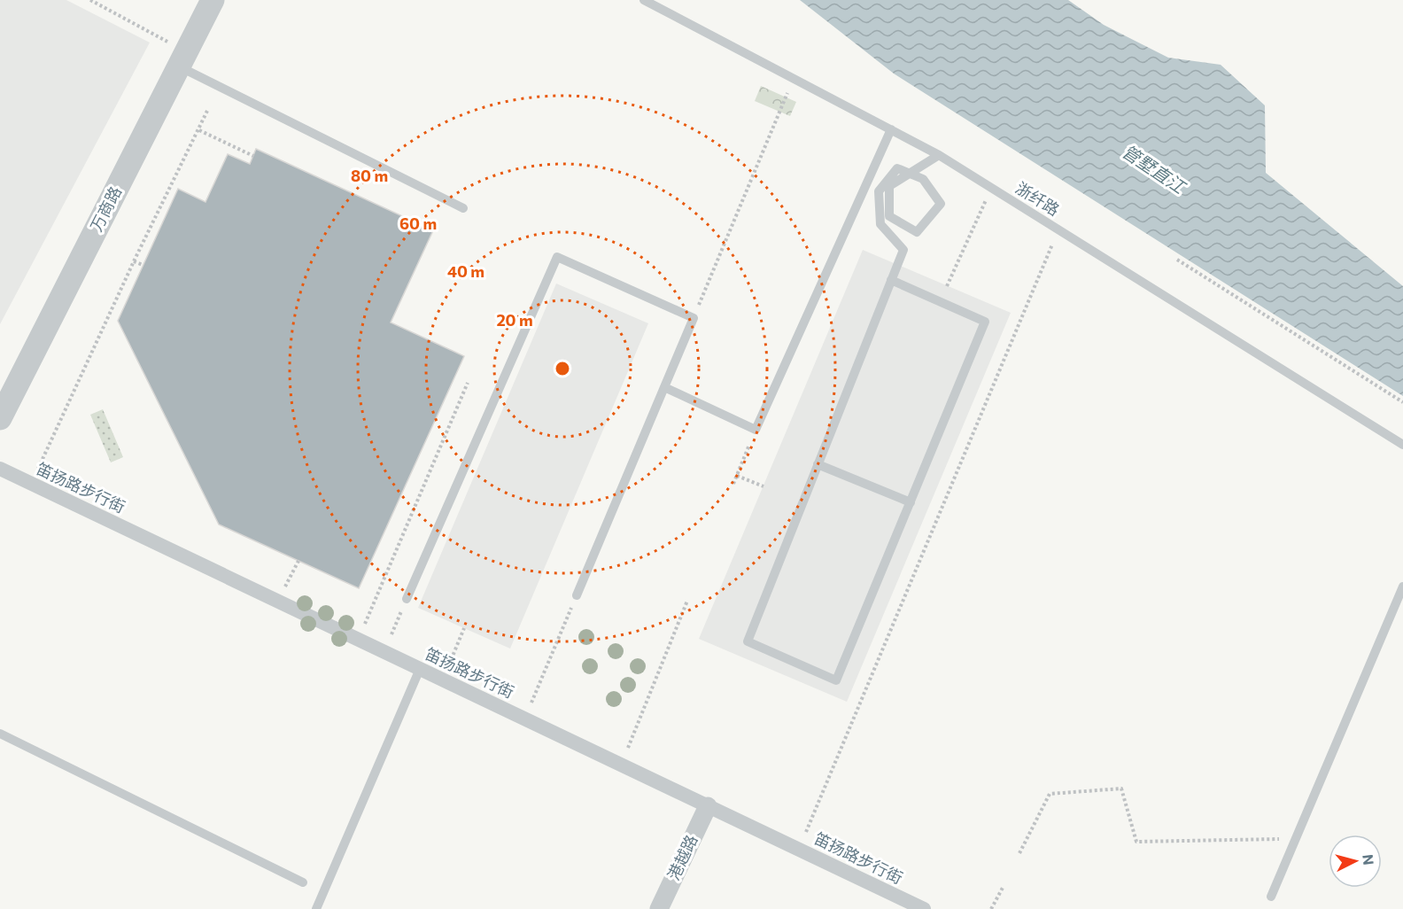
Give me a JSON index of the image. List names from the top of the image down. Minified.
{"streets":{"street":["万商路","笛扬路步行街","港越路"],"lane":["浙纤路"]},"crossings":[["笛扬路步行街","港越路"]],"water":["管墅直江"],"north":"right","rings":["80 m","60 m","40 m","20 m"]}
